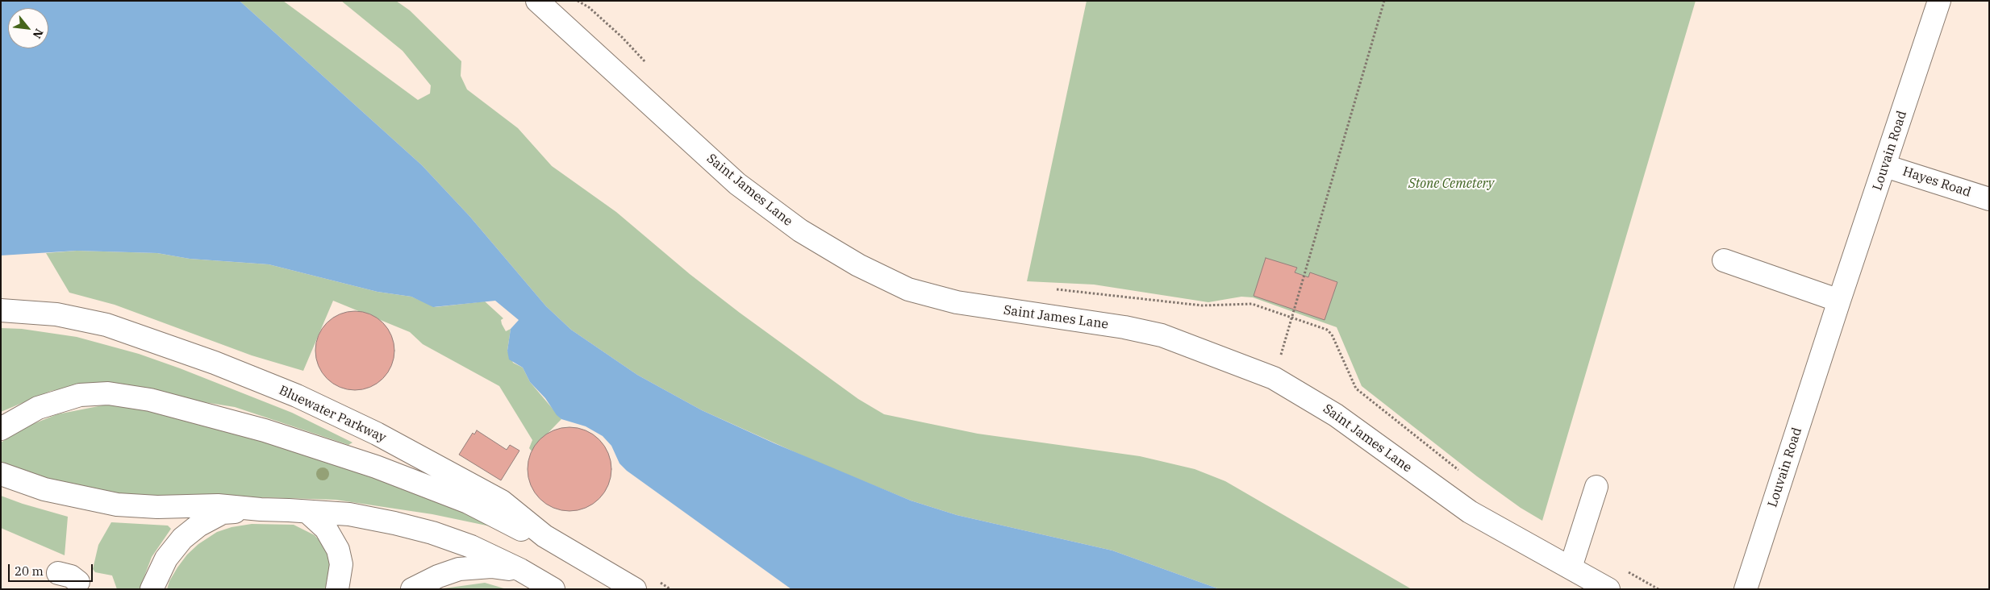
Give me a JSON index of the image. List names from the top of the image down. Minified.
{"streets":{"street":["Louvain Road","Hayes Road","Saint James Lane","Bluewater Parkway"]},"crossings":[["Louvain Road","Hayes Road"]],"parks":["Stone Cemetery"],"scale_bar":"20 m","north":"bottom right"}
